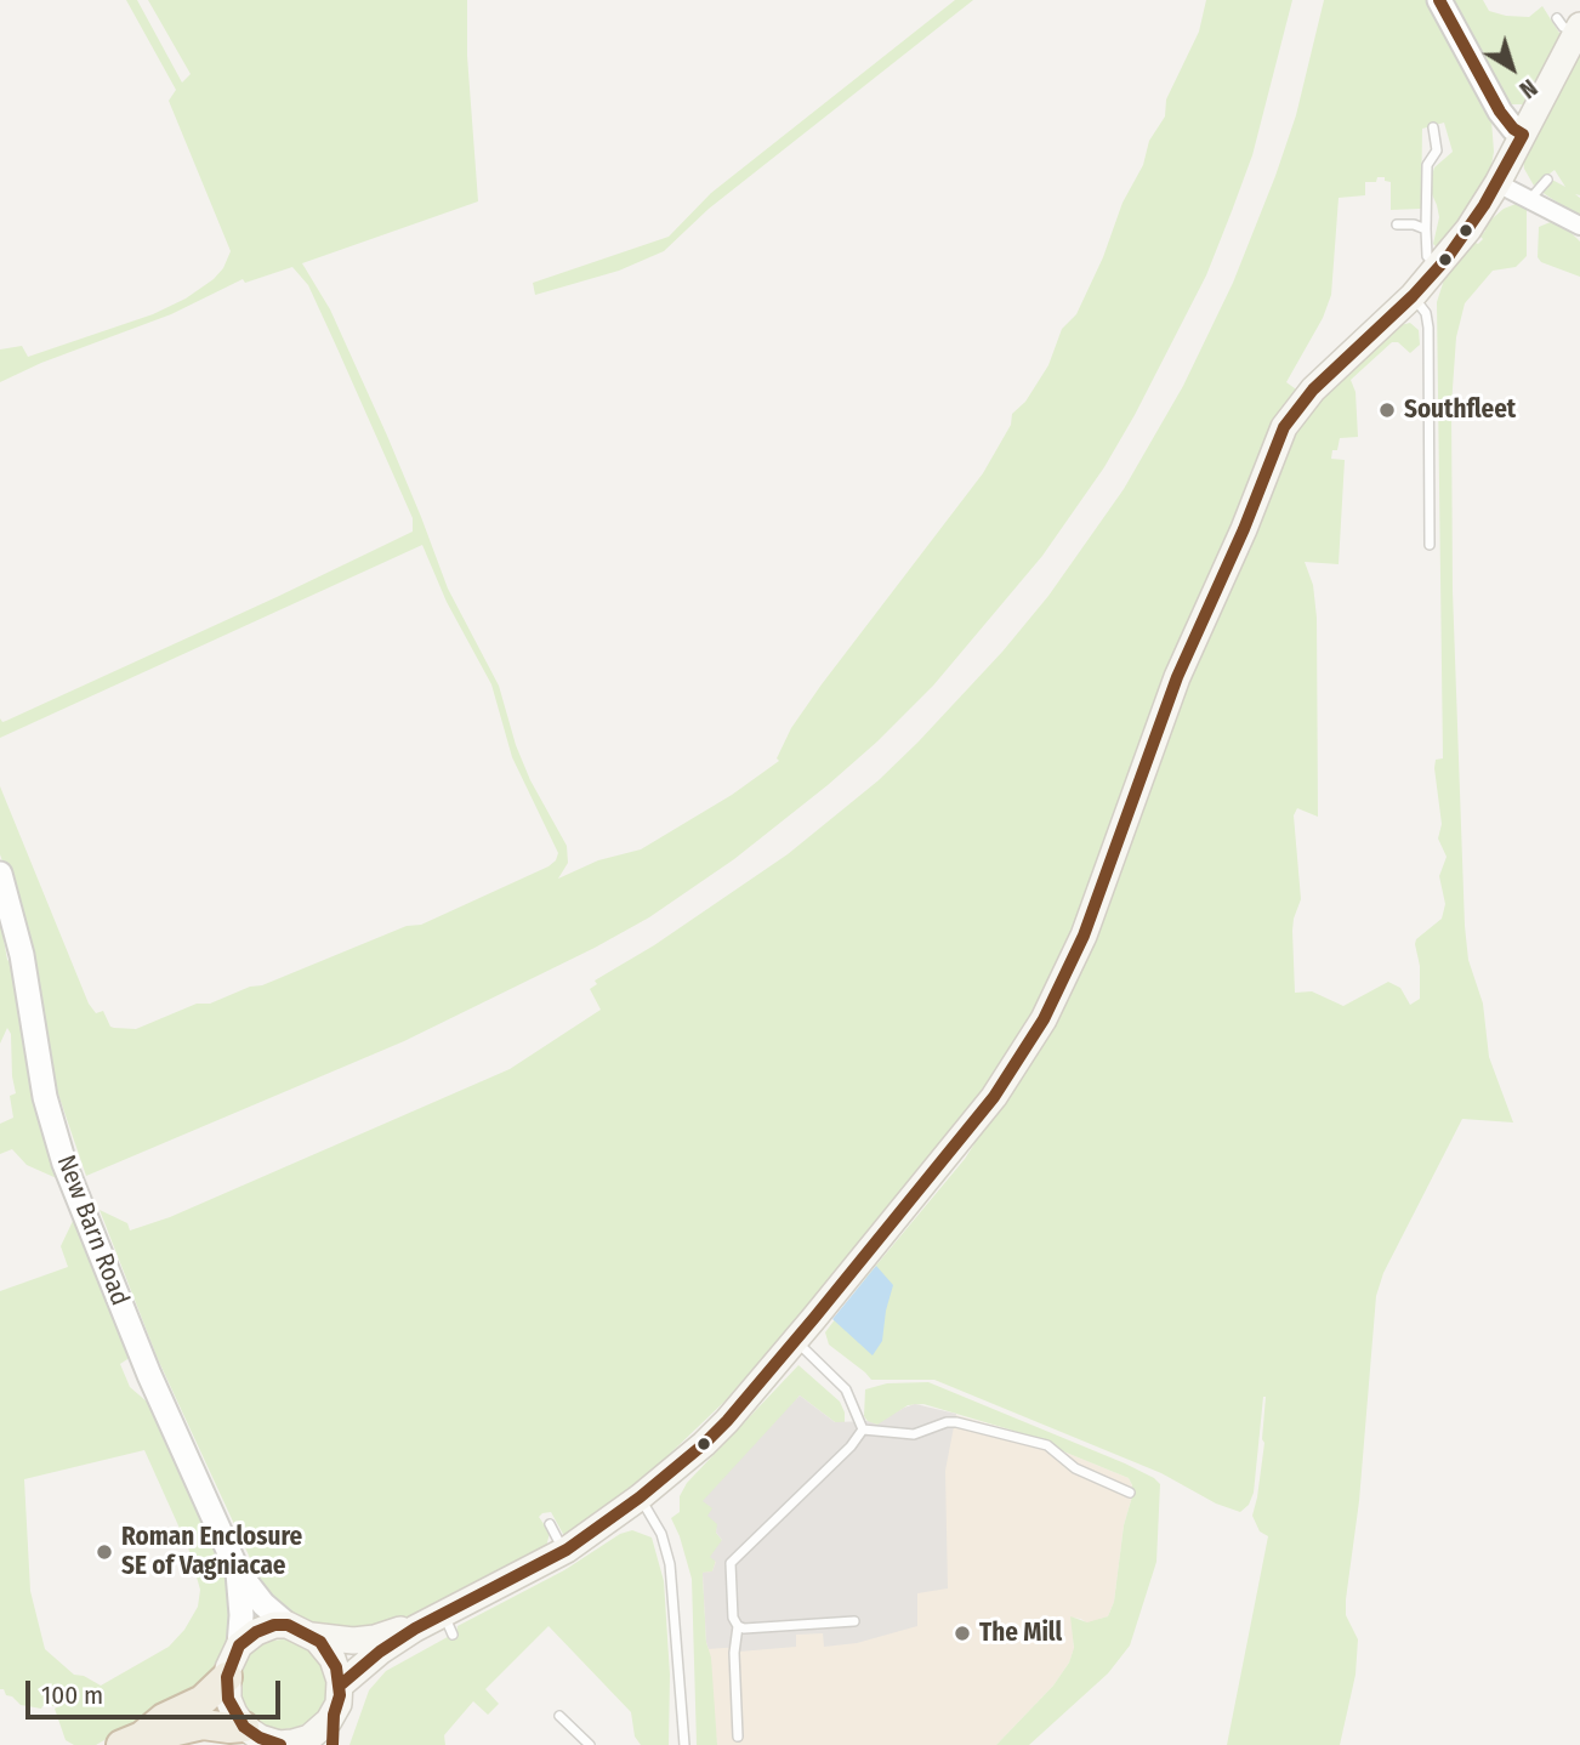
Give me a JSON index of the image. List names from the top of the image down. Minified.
{"streets":{"street":["New Barn Road"]},"places":["Southfleet","Roman Enclosure SE of Vagniacae","The Mill"],"scale_bar":"100 m","north":"bottom right"}
